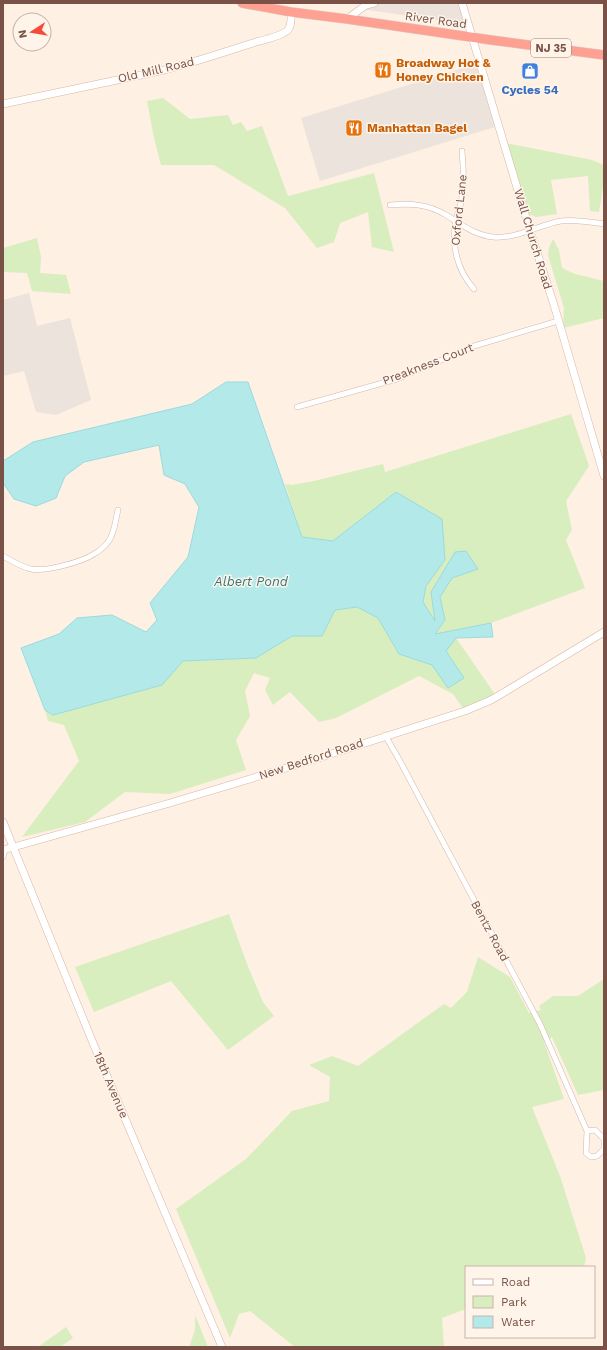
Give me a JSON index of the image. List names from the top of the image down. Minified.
{"streets":{"highway":["River Road","NJ 35"],"street":["Old Mill Road","Oxford Lane","Wall Church Road","Preakness Court","New Bedford Road","Bentz Road","18th Avenue"]},"crossings":[["River Road","Old Mill Road"],["River Road","Wall Church Road"],["Wall Church Road","Preakness Court"],["New Bedford Road","Bentz Road"],["New Bedford Road","18th Avenue"]],"water":["Albert Pond"],"places":{"restaurant":["Broadway Hot & Honey Chicken","Manhattan Bagel"],"shop":["Cycles 54"]},"legend":["Road","Park","Water"],"north":"left"}
